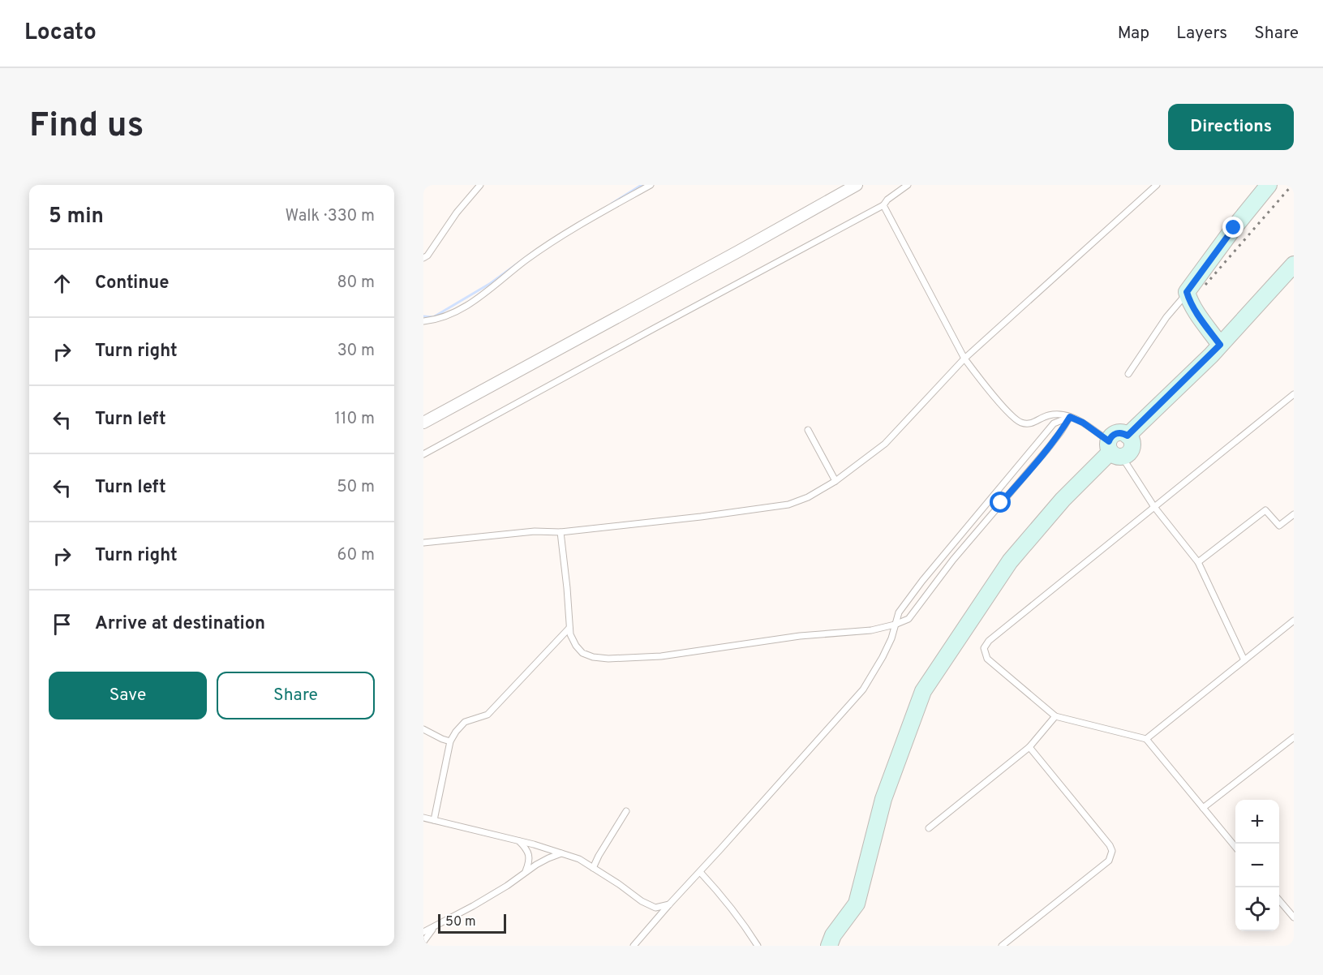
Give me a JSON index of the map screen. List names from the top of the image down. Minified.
{"scale_bar":"50 m","page":{"header":"Locato","nav":["Map","Layers","Share"],"buttons":["Directions",["Save","Share"]],"title":"Find us","heading":["5 min","Walk · 330 m"],"list":[["Continue","80 m"],["Turn right","30 m"],["Turn left","110 m"],["Turn left","50 m"],["Turn right","60 m"],"Arrive at destination"],"map_buttons":["+","−"],"scale":"50 m"}}
